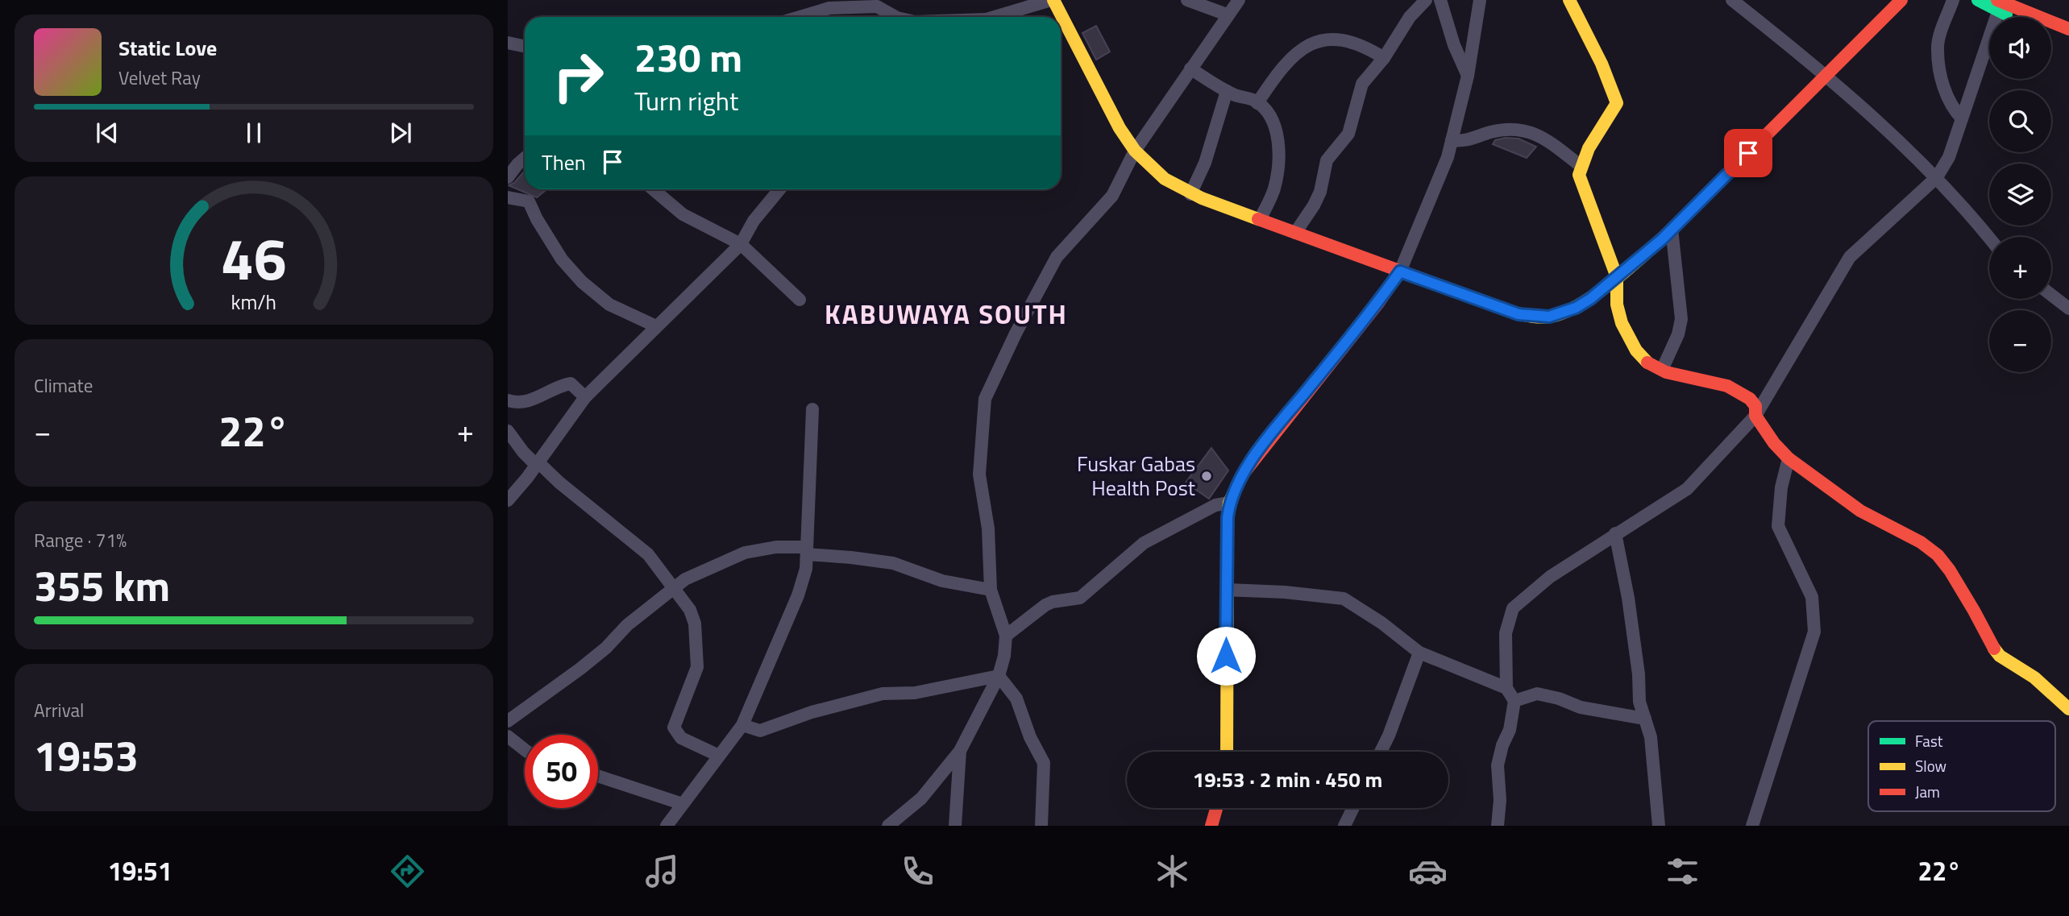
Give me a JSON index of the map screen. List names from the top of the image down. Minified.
{"districts":["KABUWAYA SOUTH"],"places":["Fuskar Gabas Health Post"],"legend":["Fast","Slow","Jam"],"page":{"map_buttons":["+","−"],"turn":["230 m","Turn right"],"song":["Static Love","Velvet Ray"],"then":"Then","tile":["Climate",["Range · 71%","355 km"],["Arrival","19:53"]],"heat":["−","22°","+"],"limit":"50","trip":"19:53 · 2 min · 450 m","tabs":["19:51","22°"],"gauge":["46","km/h"]}}
